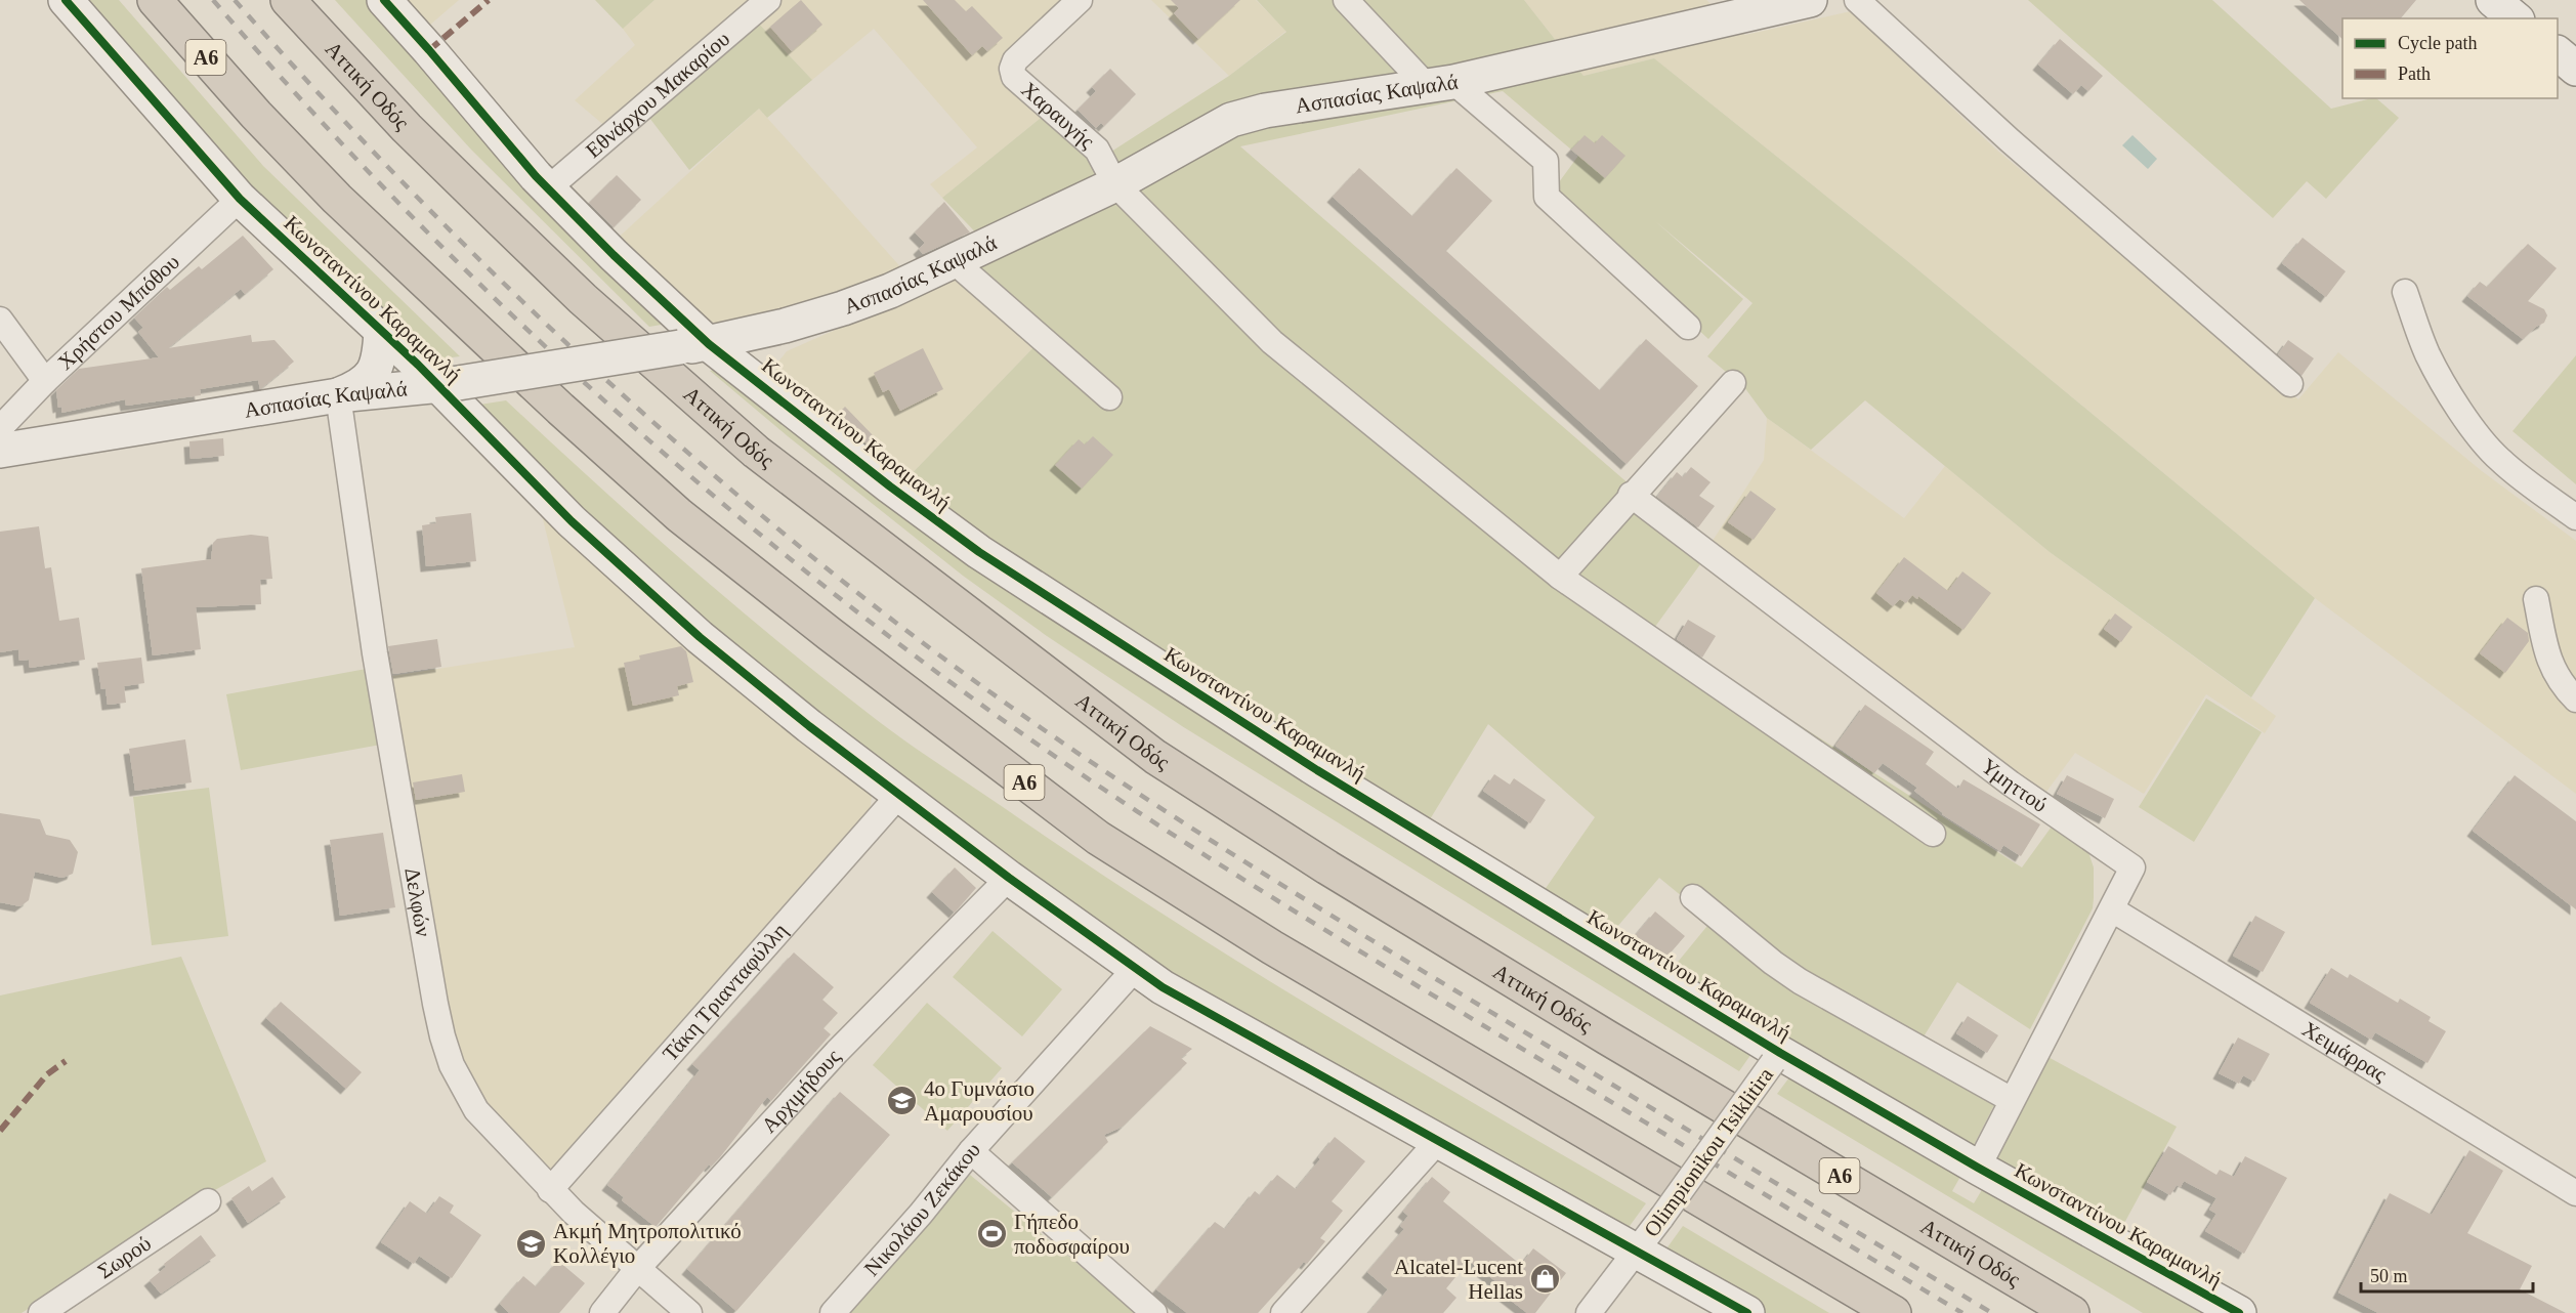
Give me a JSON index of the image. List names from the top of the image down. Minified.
{"streets":{"highway":["Α6","Αττική Οδός"],"street":["Ασπασίας Καψαλά","Εθνάρχου Μακαρίου","Χαραυγής","Κωνσταντίνου Καραμανλή","Χρήστου Μπόθου","Υμηττού","Δελφών","Τάκη Τριανταφύλλη","Χειμάρρας","Αρχιμήδους","Olimpionikou Tsiklitira","Νικολάου Ζεκάκου","Σωρού"]},"crossings":[["Ασπασίας Καψαλά","Χαραυγής"],["Ασπασίας Καψαλά","Κωνσταντίνου Καραμανλή"],["Ασπασίας Καψαλά","Δελφών"],["Εθνάρχου Μακαρίου","Κωνσταντίνου Καραμανλή"],["Κωνσταντίνου Καραμανλή","Χρήστου Μπόθου"],["Κωνσταντίνου Καραμανλή","Υμηττού"],["Κωνσταντίνου Καραμανλή","Τάκη Τριανταφύλλη"],["Κωνσταντίνου Καραμανλή","Αρχιμήδους"],["Κωνσταντίνου Καραμανλή","Olimpionikou Tsiklitira"],["Κωνσταντίνου Καραμανλή","Νικολάου Ζεκάκου"],["Υμηττού","Χειμάρρας"],["Δελφών","Τάκη Τριανταφύλλη"],["Δελφών","Αρχιμήδους"]],"places":{"school or university":["4ο Γυμνάσιο Αμαρουσίου","Ακμή Μητροπολιτικό Κολλέγιο"],"sports":["Γήπεδο ποδοσφαίρου"],"shop":["Alcatel-Lucent Hellas"]},"legend":["Cycle path","Path"],"scale_bar":"50 m"}
